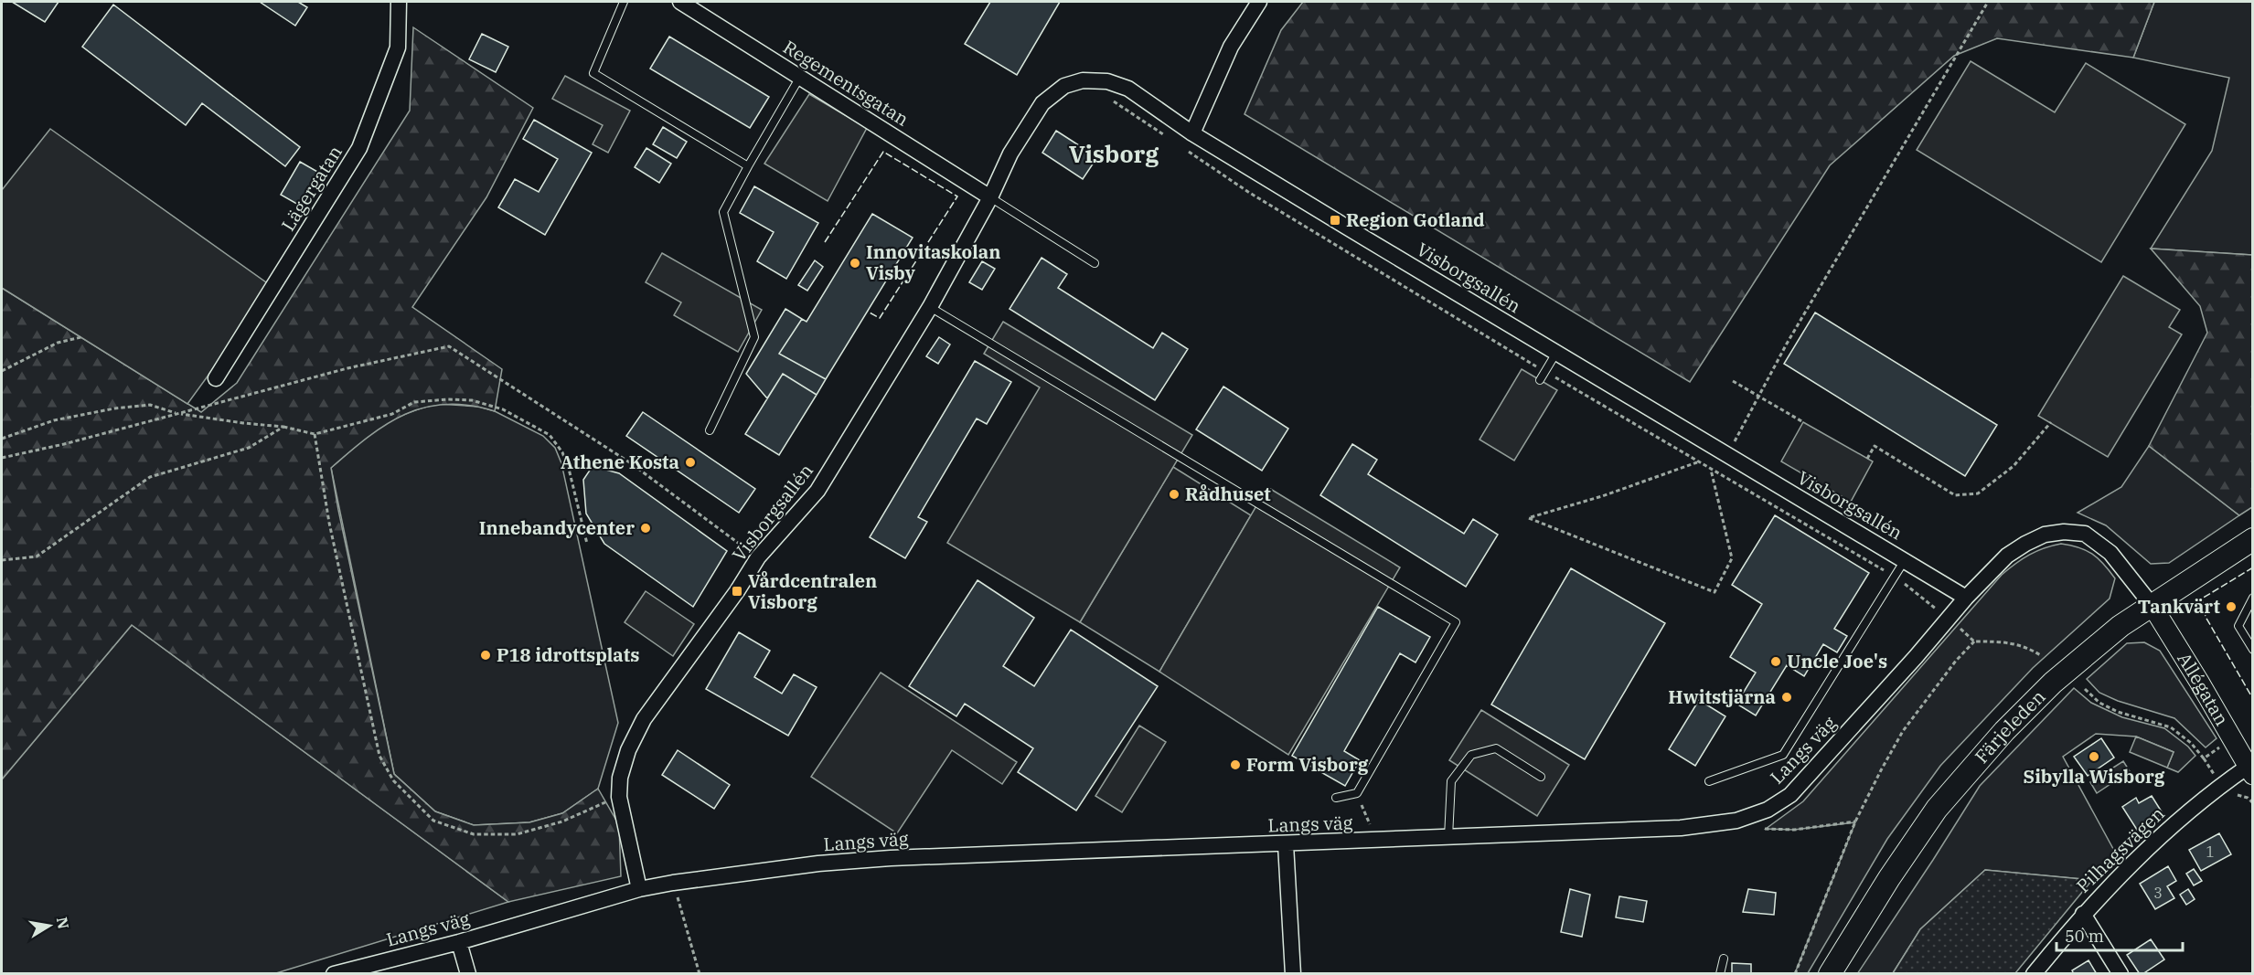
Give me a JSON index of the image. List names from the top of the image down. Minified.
{"streets":{"main road":["Färjeleden"],"street":["Regementsgatan","Lägergatan","Visborgsallén","Allégatan","Langs väg","Pilhagsvägen"]},"crossings":[["Regementsgatan","Visborgsallén"],["Visborgsallén","Langs väg"],["Allégatan","Färjeleden"],["Allégatan","Langs väg"],["Allégatan","Pilhagsvägen"],["Färjeleden","Langs väg"]],"districts":["Visborg"],"places":{"transit":["Region Gotland","Vårdcentralen Visborg"],"other":["Innovitaskolan Visby","Athene Kosta","Rådhuset","Innebandycenter","Tankvärt","P18 idrottsplats","Uncle Joe's","Hwitstjärna","Sibylla Wisborg","Form Visborg"]},"house_numbers":["1","3"],"scale_bar":"50 m","north":"right"}
